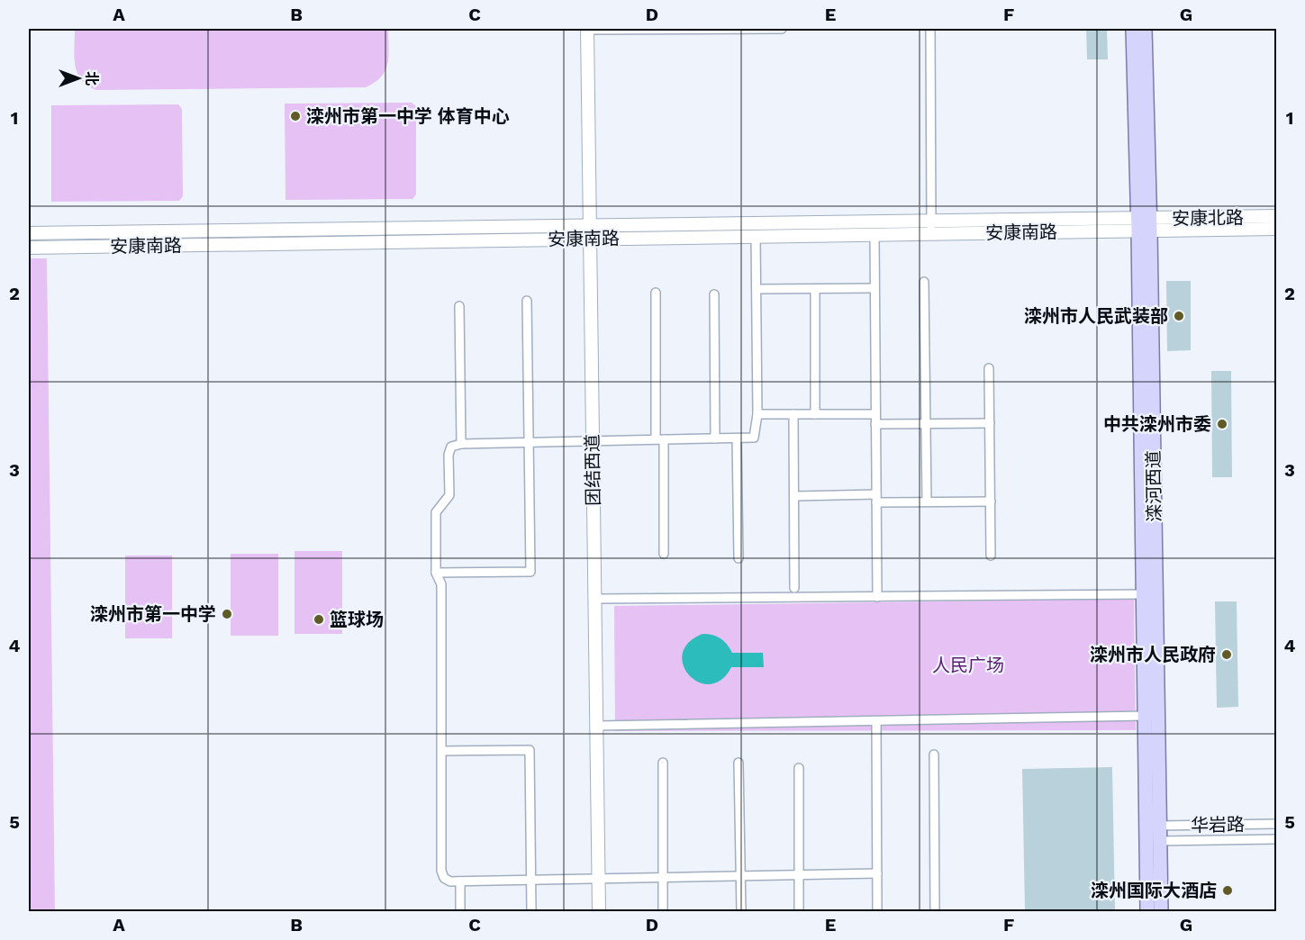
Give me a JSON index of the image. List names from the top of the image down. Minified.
{"streets":{"main road":["安康北路","安康南路","团结西道","滦河西道"],"street":["华岩路"]},"crossings":[["安康北路","安康南路"],["安康北路","滦河西道"],["安康南路","团结西道"],["安康南路","滦河西道"],["滦河西道","华岩路"]],"parks":["人民广场"],"places":["滦州市第一中学 体育中心","滦州市人民武装部","中共滦州市委","滦州市第一中学","篮球场","滦州市人民政府","滦州国际大酒店"],"north":"right","grid":{"columns":["A","B","C","D","E","F","G"],"rows":["1","2","3","4","5"]}}
